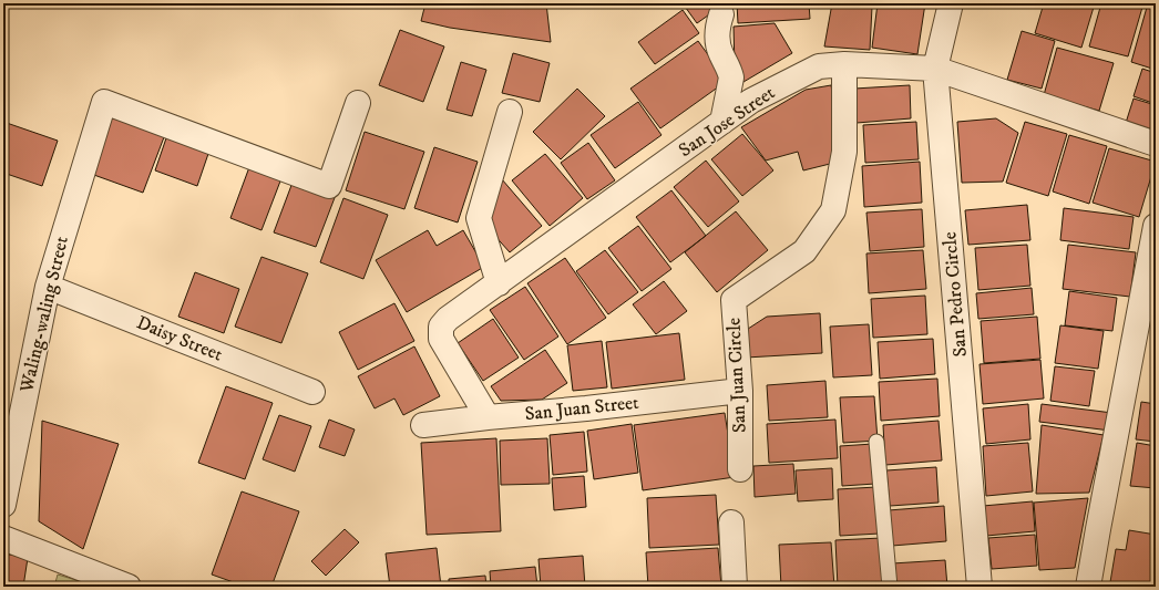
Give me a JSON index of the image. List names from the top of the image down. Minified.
{"streets":{"street":["San Jose Street","San Pedro Circle","Waling-waling Street","Daisy Street","San Juan Circle","San Juan Street"]},"crossings":[["San Jose Street","San Pedro Circle"],["San Jose Street","San Juan Circle"],["San Jose Street","San Juan Street"],["Waling-waling Street","Daisy Street"],["San Juan Circle","San Juan Street"]]}
